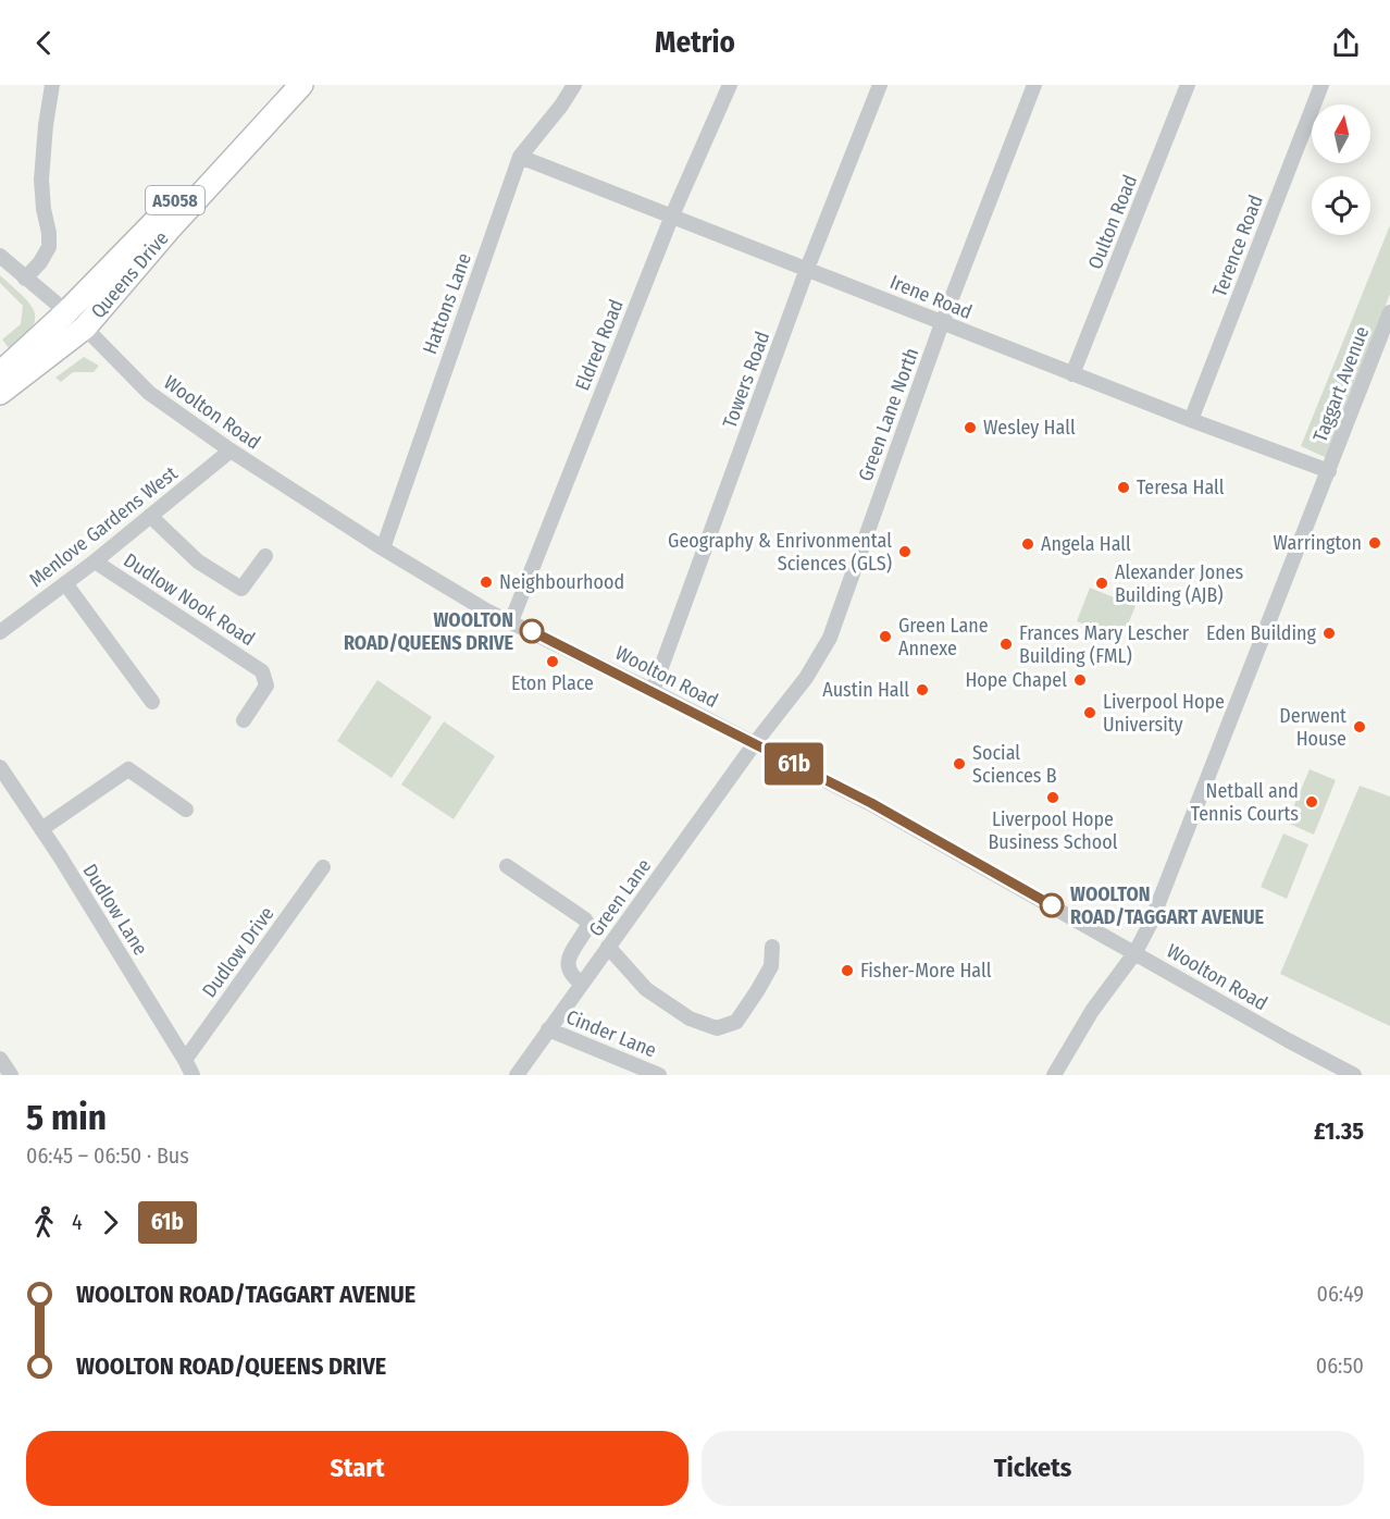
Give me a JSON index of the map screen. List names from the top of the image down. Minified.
{"streets":{"highway":["A5058","Queens Drive"],"street":["Oulton Road","Terence Road","Irene Road","Hattons Lane","Eldred Road","Towers Road","Taggart Avenue","Woolton Road","Green Lane North","Menlove Gardens West","Dudlow Nook Road","Green Lane","Dudlow Lane","Dudlow Drive","Cinder Lane"]},"crossings":[["Oulton Road","Irene Road"],["Terence Road","Irene Road"],["Queens Drive","Woolton Road"],["Irene Road","Hattons Lane"],["Irene Road","Eldred Road"],["Irene Road","Towers Road"],["Irene Road","Taggart Avenue"],["Irene Road","Green Lane North"],["Hattons Lane","Woolton Road"],["Eldred Road","Woolton Road"],["Towers Road","Woolton Road"],["Taggart Avenue","Woolton Road"],["Woolton Road","Green Lane North"],["Woolton Road","Menlove Gardens West"],["Woolton Road","Green Lane"],["Green Lane North","Green Lane"],["Menlove Gardens West","Dudlow Nook Road"],["Green Lane","Cinder Lane"],["Dudlow Lane","Dudlow Drive"]],"places":["Wesley Hall","Teresa Hall","Warrington","Angela Hall","Geography & Enrivonmental Sciences (GLS)","Neighbourhood","Alexander Jones Building (AJB)","WOOLTON ROAD/QUEENS DRIVE","Eden Building","Green Lane Annexe","Frances Mary Lescher Building (FML)","Eton Place","Hope Chapel","Austin Hall","Liverpool Hope University","Derwent House","Social Sciences B","Liverpool Hope Business School","Netball and Tennis Courts","WOOLTON ROAD/TAGGART AVENUE","Fisher-More Hall"],"lines":["bus line 61b"],"north":"top","page":{"header":"Metrio","on_map":"61b","heading":["5 min","06:45 – 06:50 · Bus","£1.35"],"legs":["4","61b"],"list":[{"name":"WOOLTON ROAD/TAGGART AVENUE","value":"06:49"},{"name":"WOOLTON ROAD/QUEENS DRIVE","value":"06:50"}],"buttons":["Start","Tickets"]}}
